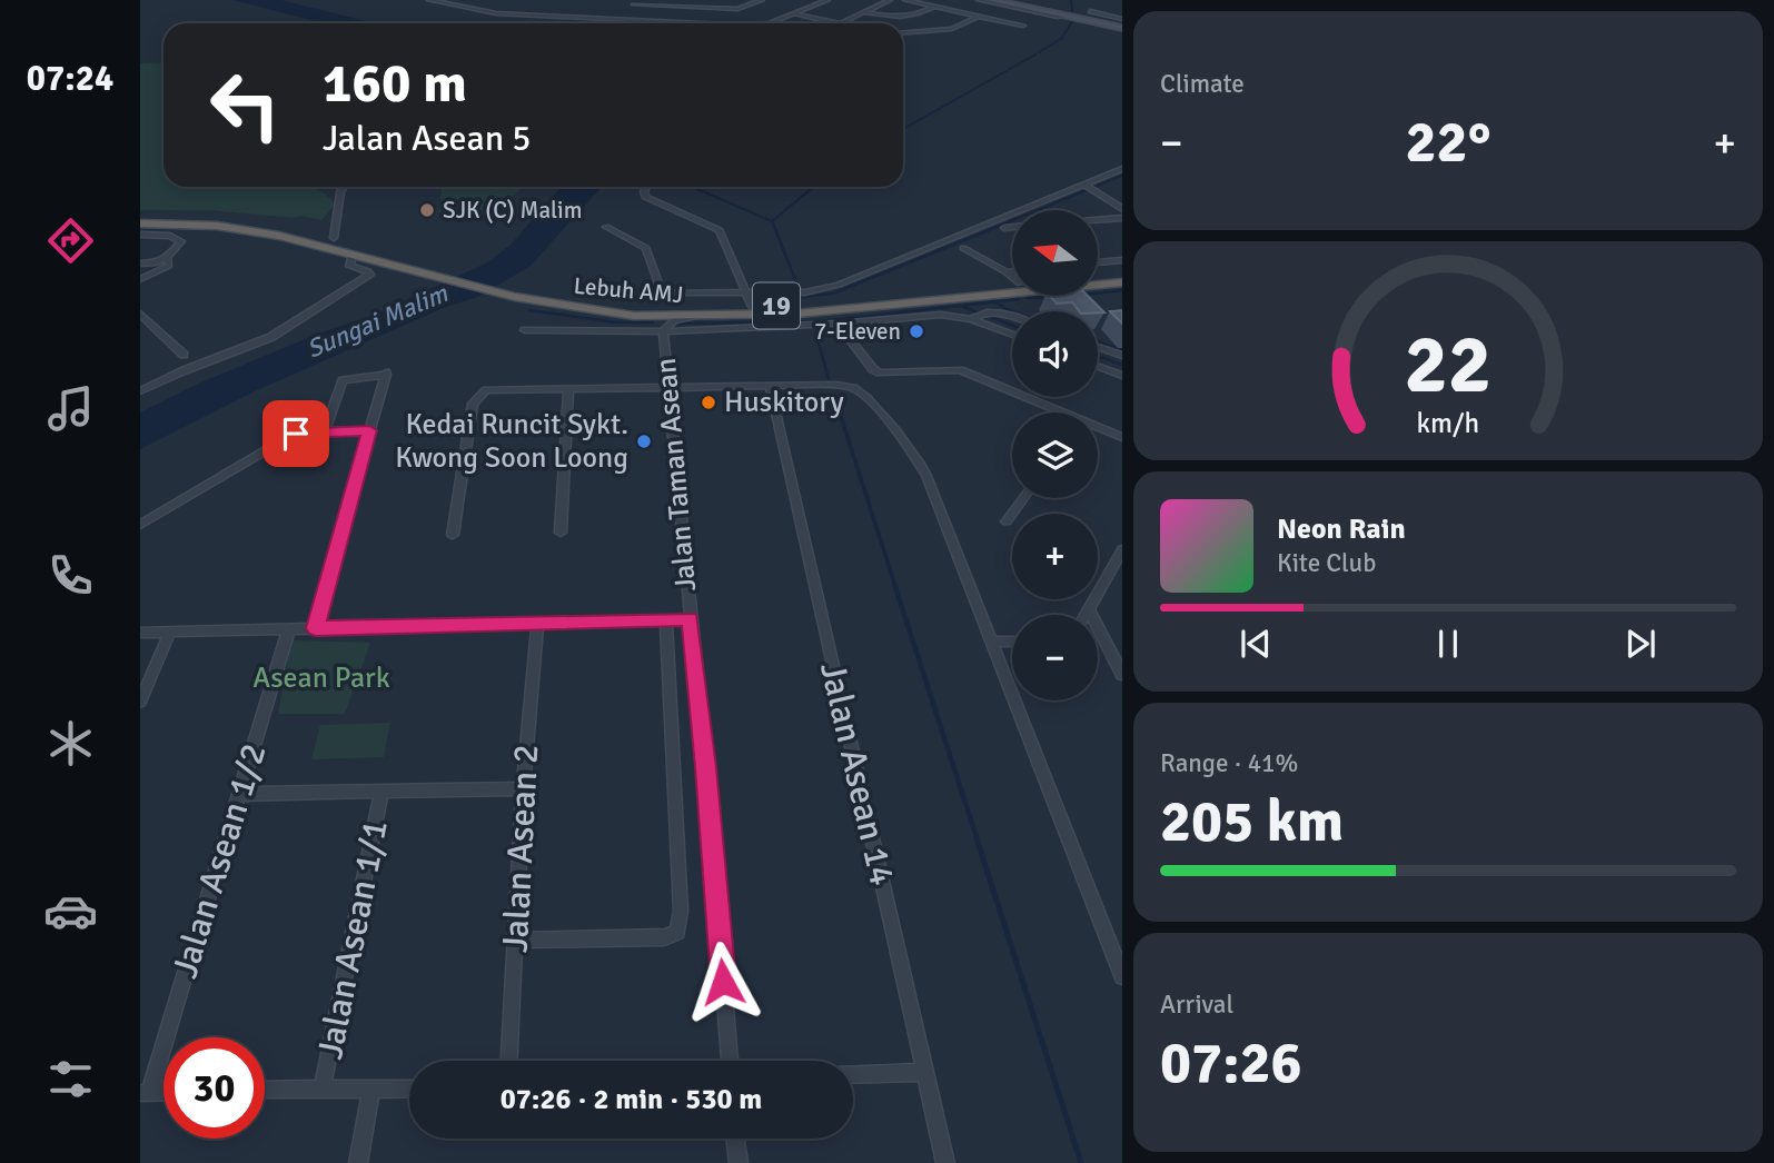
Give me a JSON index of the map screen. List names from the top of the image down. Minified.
{"streets":{"highway":["Lebuh AMJ","19"],"street":["Jalan Taman Asean","Jalan Asean 14","Jalan Asean 2","Jalan Asean 1/2","Jalan Asean 1/1"]},"crossings":[["Lebuh AMJ","Jalan Taman Asean"]],"water":["Sungai Malim"],"parks":["Asean Park"],"places":["SJK (C) Malim","7-Eleven","Huskitory","Kedai Runcit Sykt. Kwong Soon Loong"],"north":"left","page":{"tabs":"07:24","tile":["Climate",["Range · 41%","205 km"],["Arrival","07:26"]],"turn":["160 m","Jalan Asean 5"],"heat":["−","22°","+"],"map_buttons":["+","−"],"song":["Neon Rain","Kite Club"],"limit":"30","trip":"07:26 · 2 min · 530 m","gauge":["22","km/h"]}}
